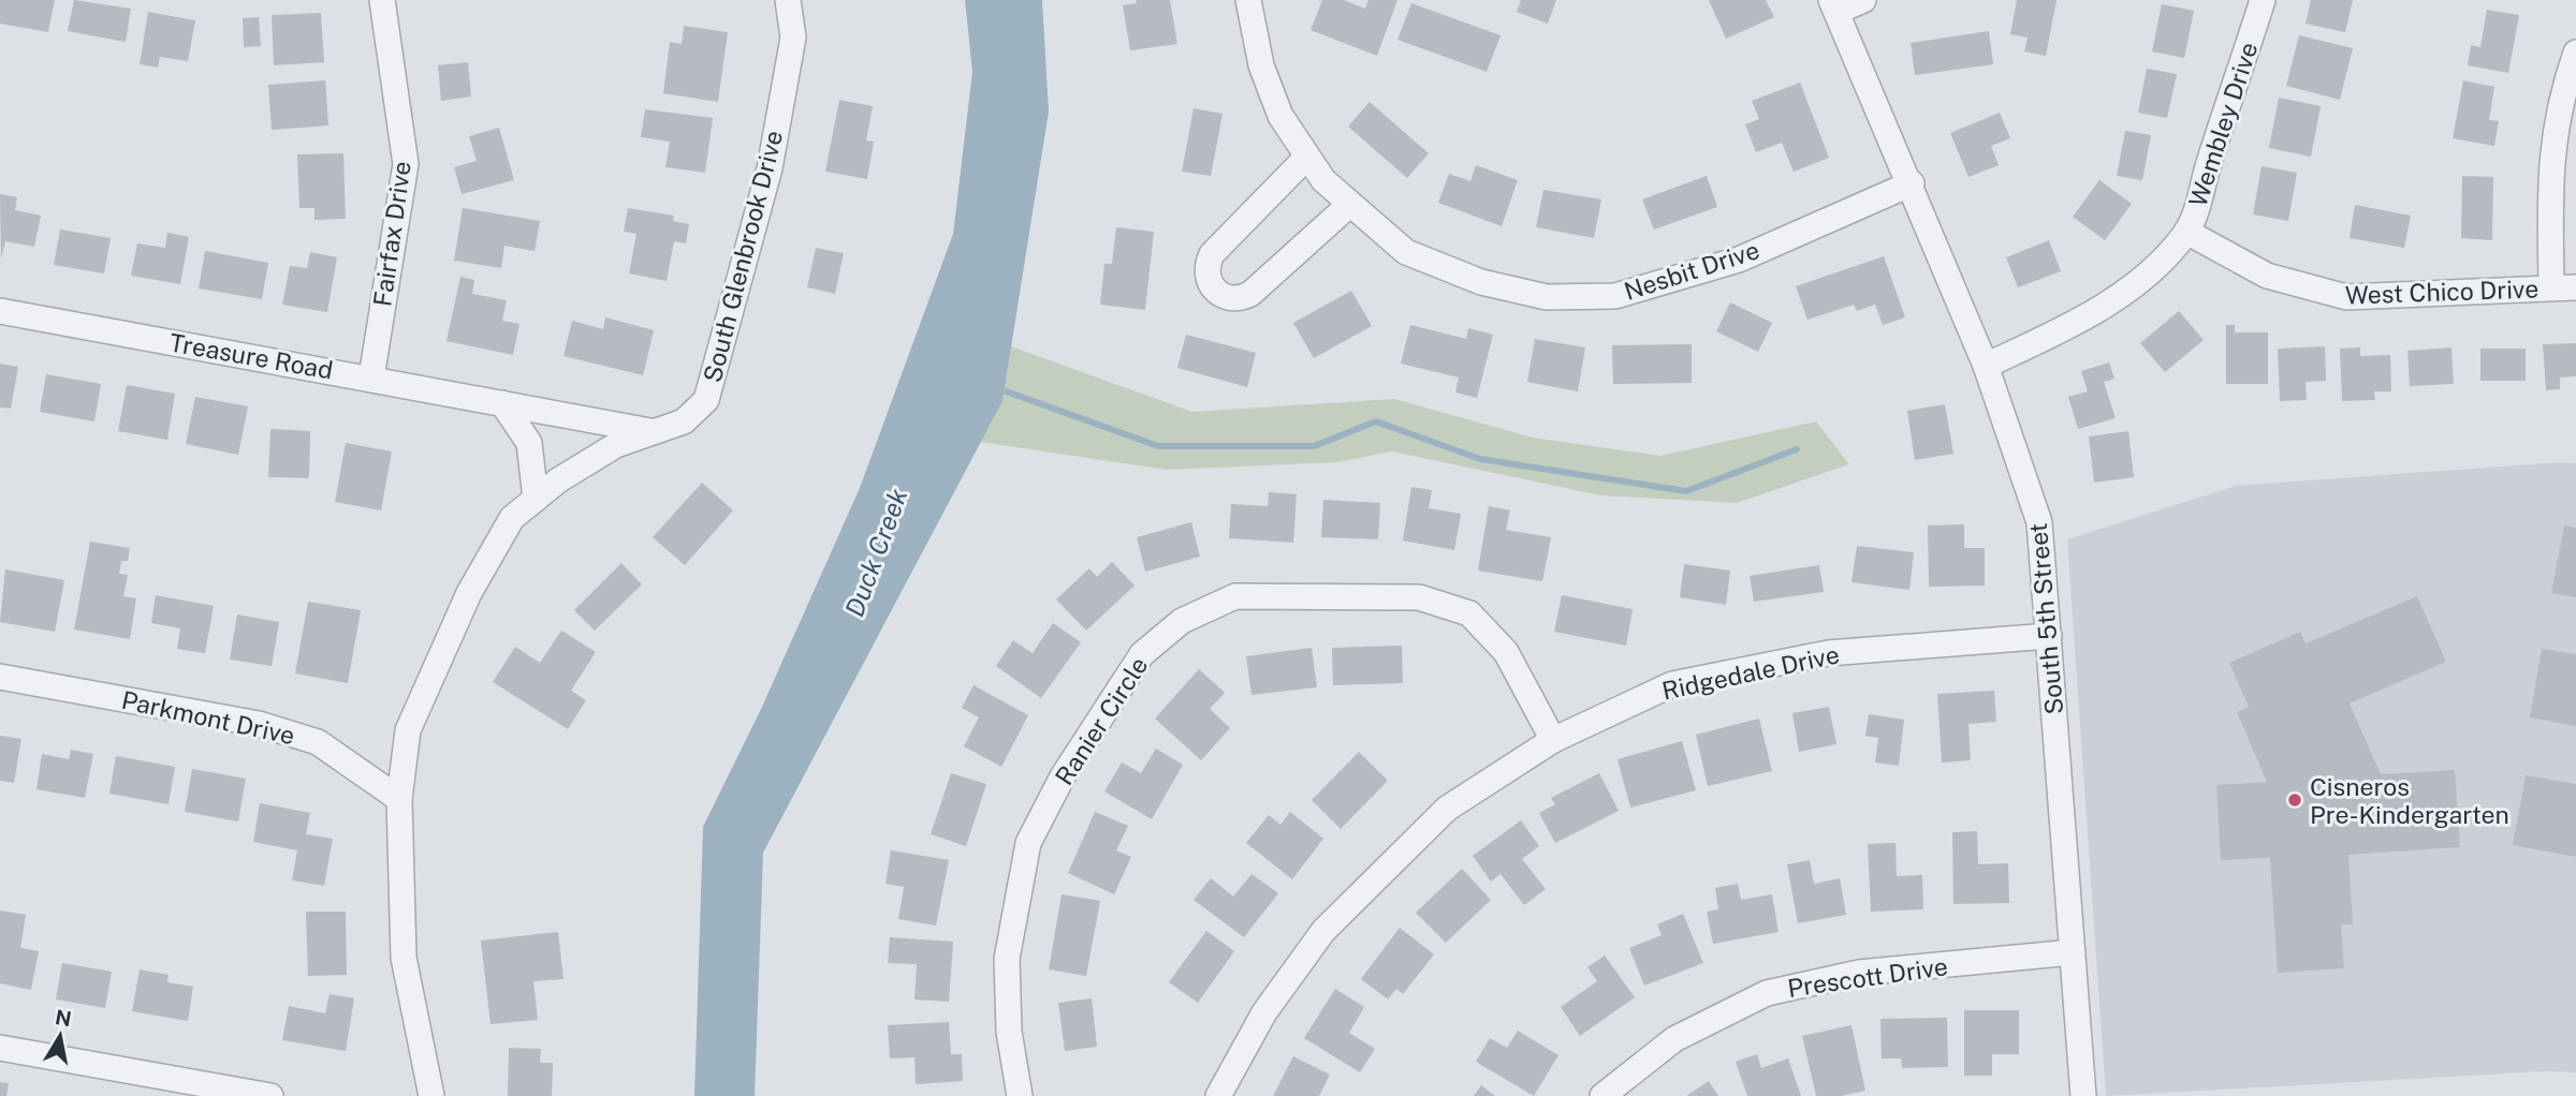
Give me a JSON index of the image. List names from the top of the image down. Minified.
{"streets":{"street":["Wembley Drive","Fairfax Drive","South Glenbrook Drive","Nesbit Drive","West Chico Drive","Treasure Road","South 5th Street","Ridgedale Drive","Parkmont Drive","Ranier Circle","Prescott Drive"]},"crossings":[["Wembley Drive","West Chico Drive"],["Wembley Drive","South 5th Street"],["Fairfax Drive","Treasure Road"],["South Glenbrook Drive","Treasure Road"],["South Glenbrook Drive","Parkmont Drive"],["Nesbit Drive","South 5th Street"],["South 5th Street","Ridgedale Drive"],["South 5th Street","Prescott Drive"],["Ridgedale Drive","Ranier Circle"]],"water":["Duck Creek"],"places":["Cisneros Pre-Kindergarten"],"north":"top"}
